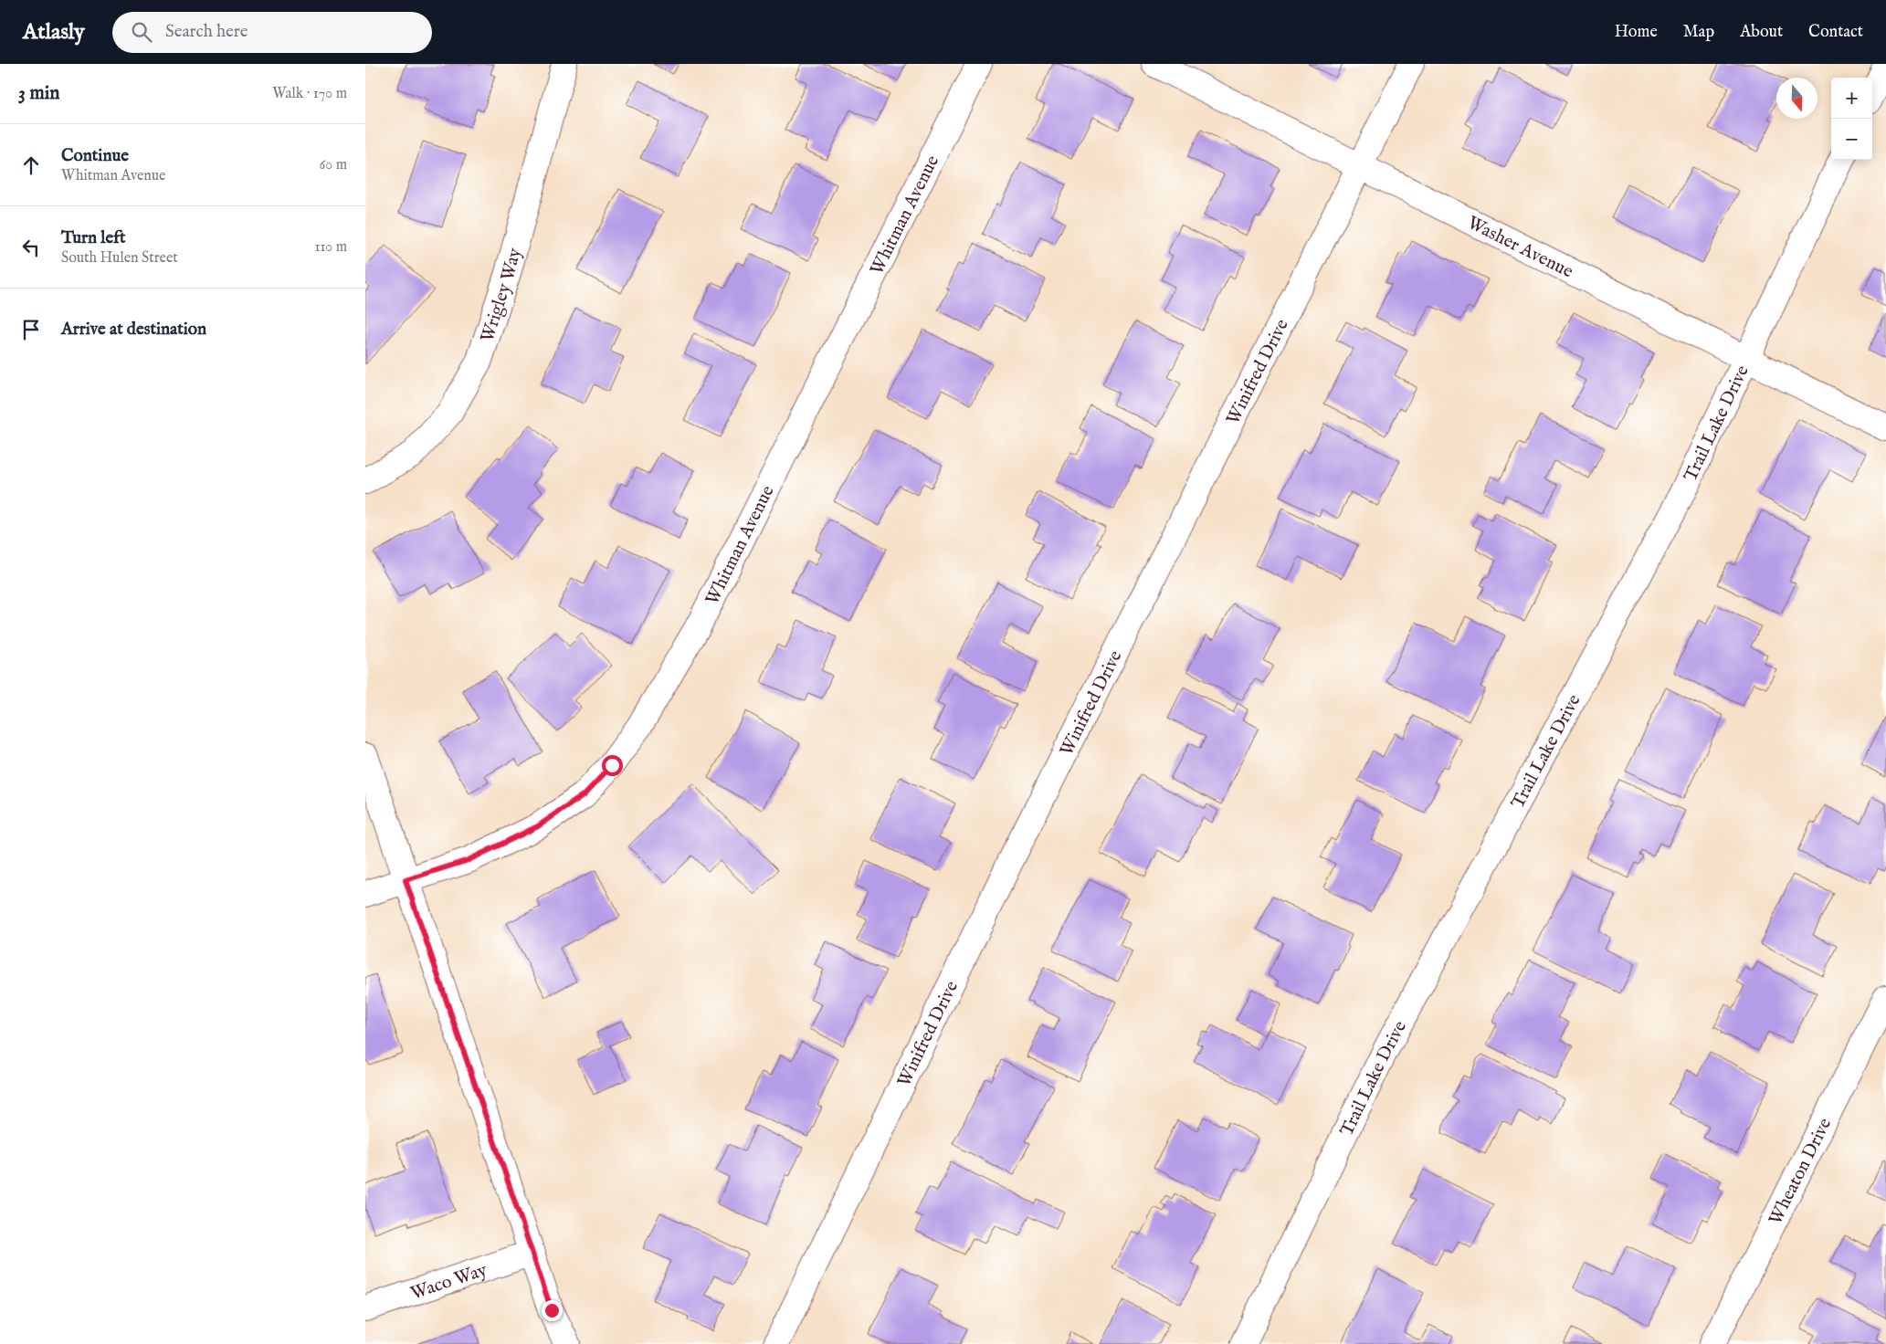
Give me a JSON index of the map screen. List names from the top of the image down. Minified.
{"streets":{"street":["Whitman Avenue","Washer Avenue","Wrigley Way","Winifred Drive","Trail Lake Drive","Wheaton Drive","Waco Way"]},"crossings":[["Washer Avenue","Winifred Drive"],["Washer Avenue","Trail Lake Drive"]],"north":"bottom","page":{"header":"Atlasly","search":"Search here","nav":["Home","Map","About","Contact"],"heading":["3 min","Walk · 170 m"],"map_buttons":["+","−"],"list":[["Continue","Whitman Avenue","60 m"],["Turn left","South Hulen Street","110 m"],"Arrive at destination"]}}
